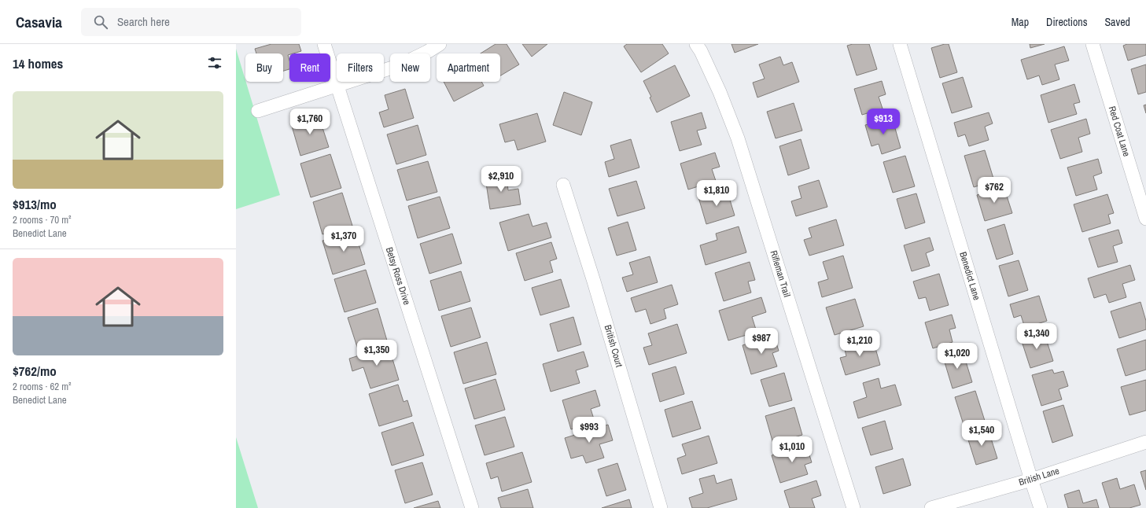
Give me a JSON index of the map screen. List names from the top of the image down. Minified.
{"streets":{"street":["Red Coat Lane","Rifleman Trail","Betsy Ross Drive","Benedict Lane","British Court","British Lane"]},"crossings":[["Benedict Lane","British Lane"]],"page":{"header":"Casavia","search":"Search here","nav":["Map","Directions","Saved"],"heading":"14 homes","chip":["Buy","Rent","Filters","New","Apartment"],"list":[{"name":"$913/mo","note":"2 rooms · 70 m² · Benedict Lane"},{"name":"$762/mo","note":"2 rooms · 62 m² · Benedict Lane"}],"price":["$1,760","$913","$2,910","$762","$1,810","$1,370","$1,340","$987","$1,210","$1,350","$1,020","$993","$1,540","$1,010"]}}
